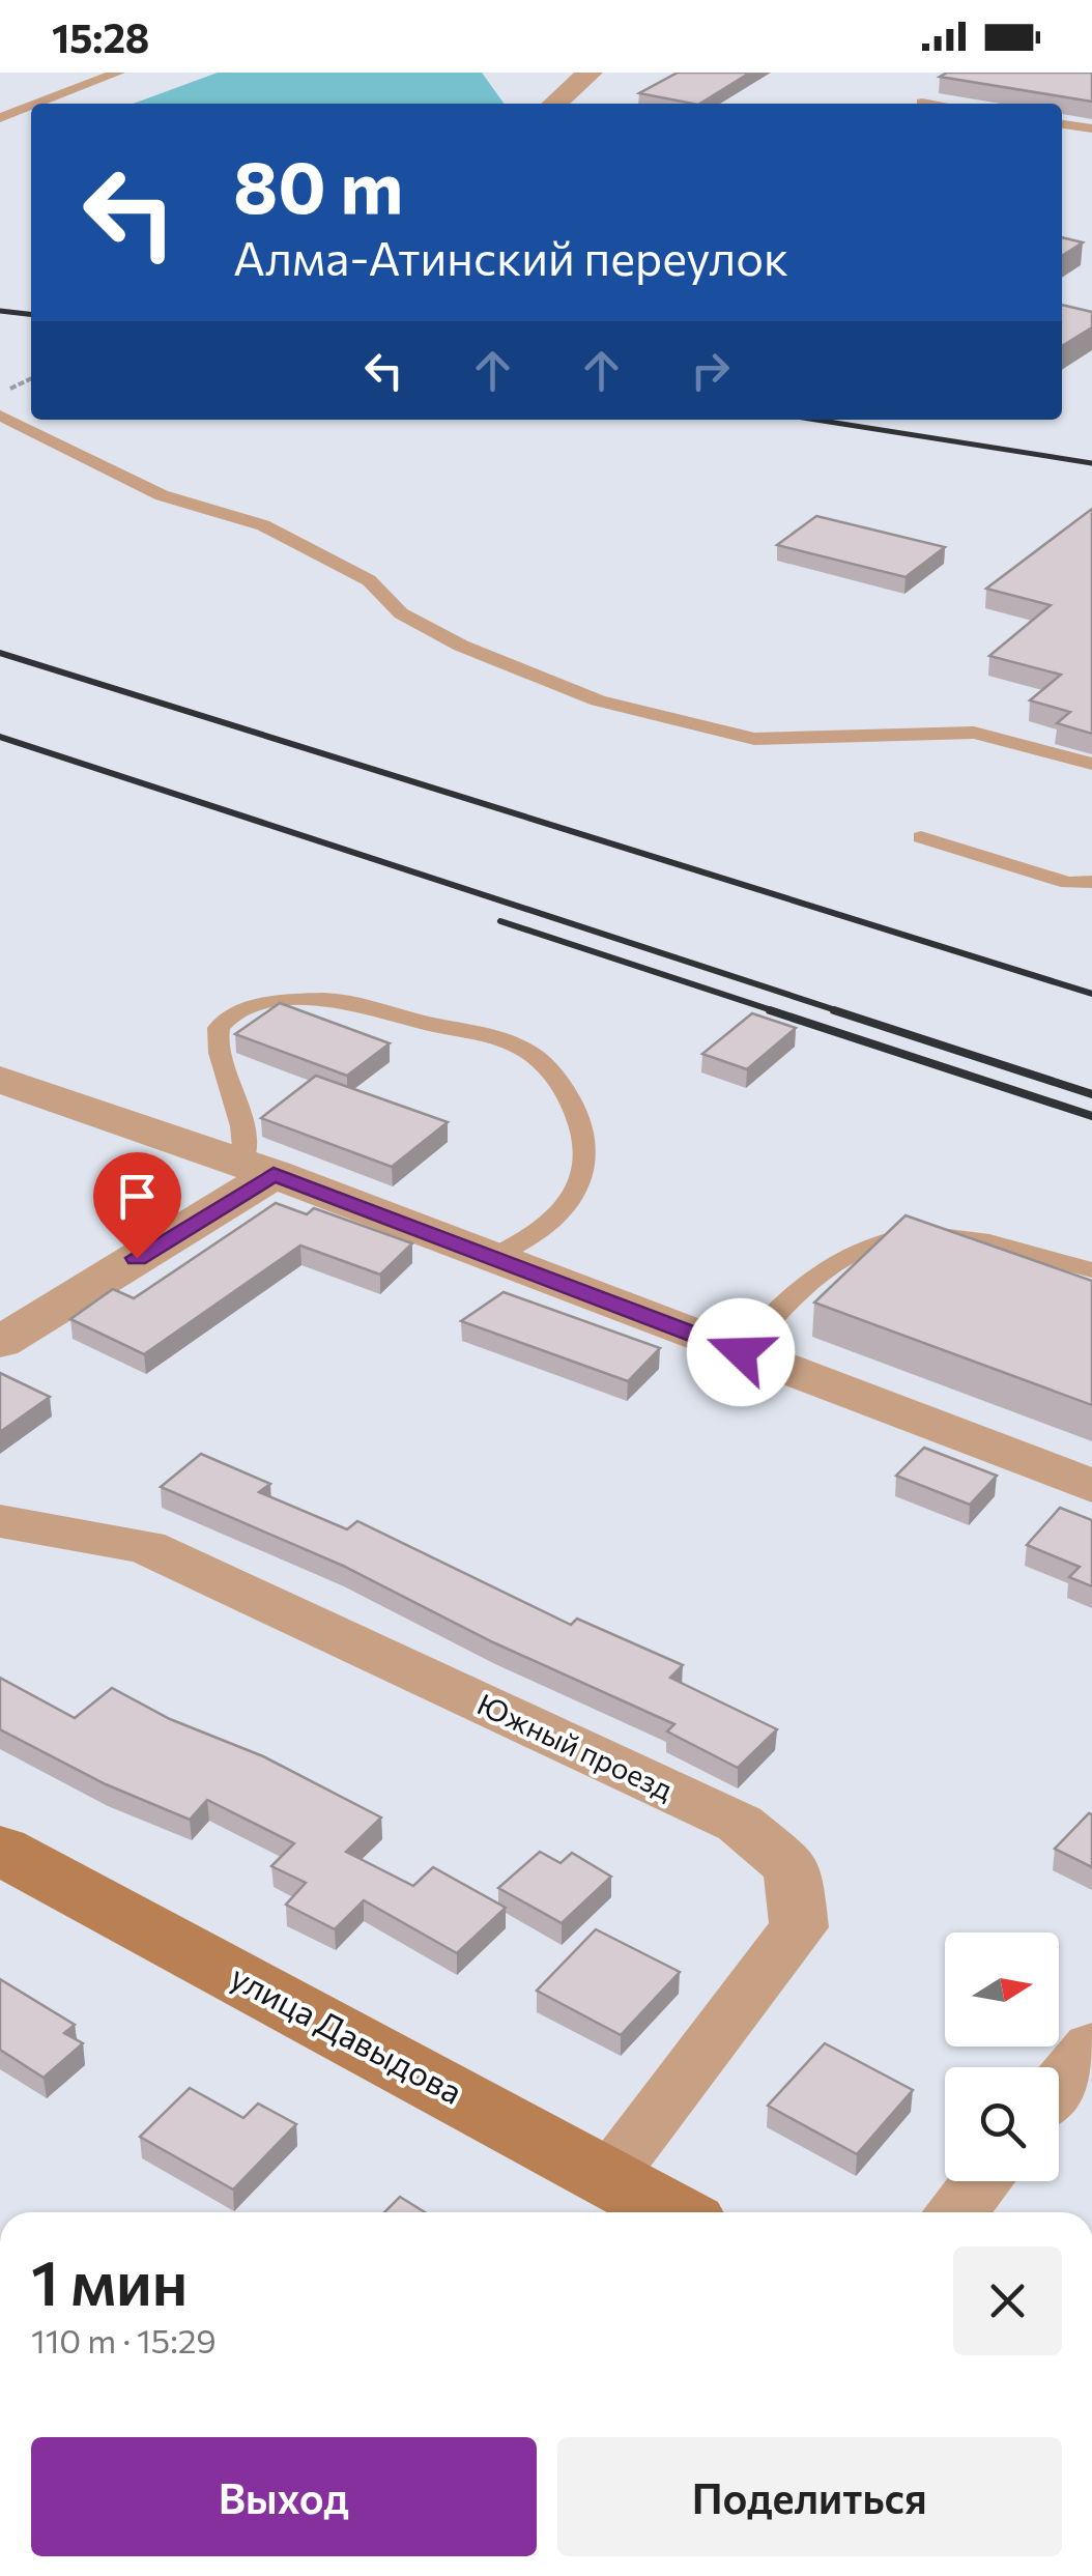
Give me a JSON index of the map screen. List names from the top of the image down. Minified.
{"streets":{"main road":["улица Давыдова"],"street":["Южный проезд"]},"crossings":[["Южный проезд","улица Давыдова"]],"north":"right","page":{"status":"15:28","turn":["80 m","Алма-Атинский переулок"],"heading":["1 мин","110 m · 15:29"],"buttons":["Выход","Поделиться"]}}
